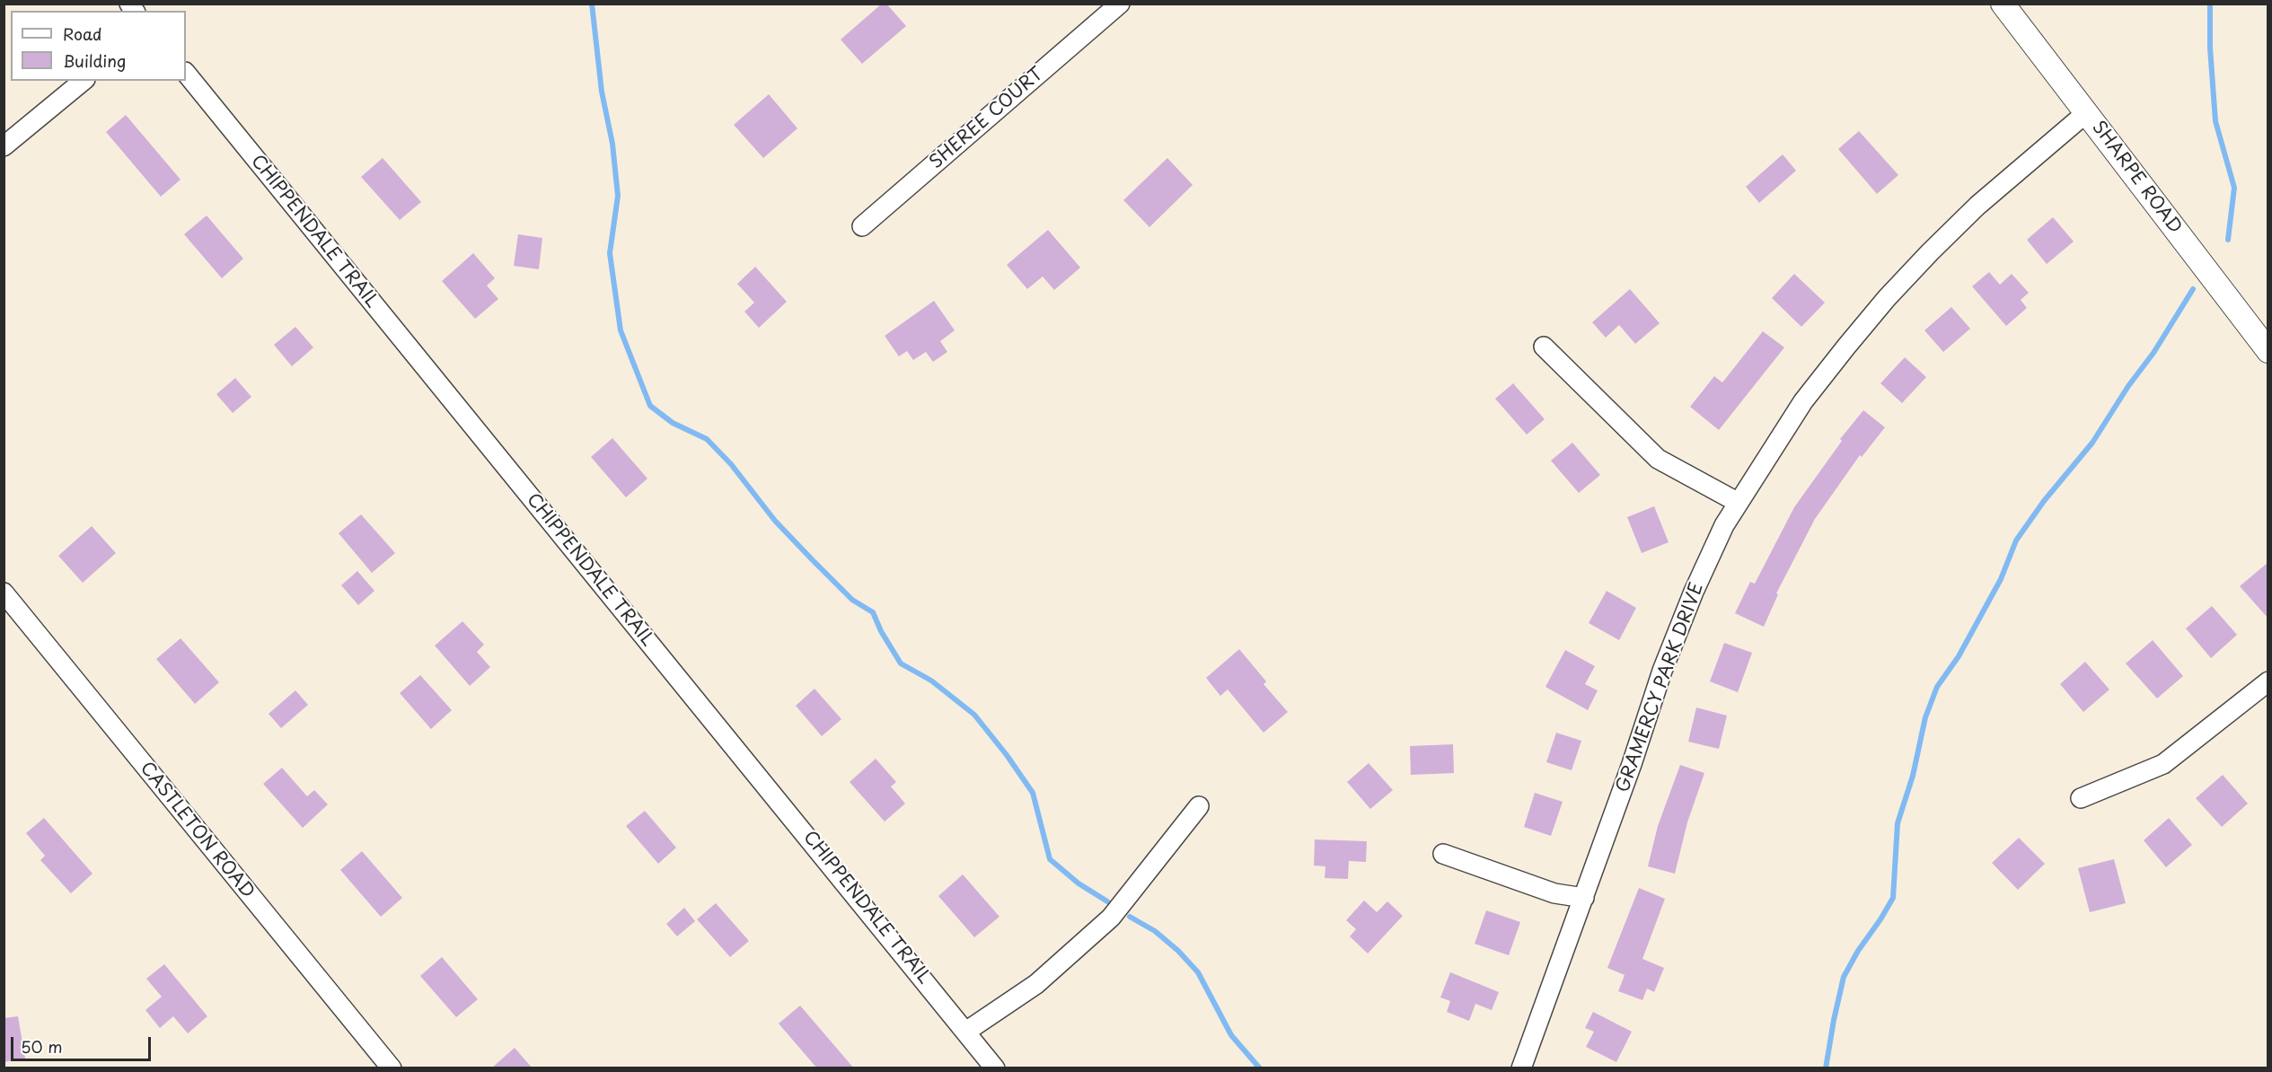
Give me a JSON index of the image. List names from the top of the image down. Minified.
{"streets":{"street":["SHEREE COURT","SHARPE ROAD","CHIPPENDALE TRAIL","GRAMERCY PARK DRIVE","CASTLETON ROAD"]},"crossings":[["SHARPE ROAD","GRAMERCY PARK DRIVE"]],"legend":["Road","Building"],"scale_bar":"50 m"}
